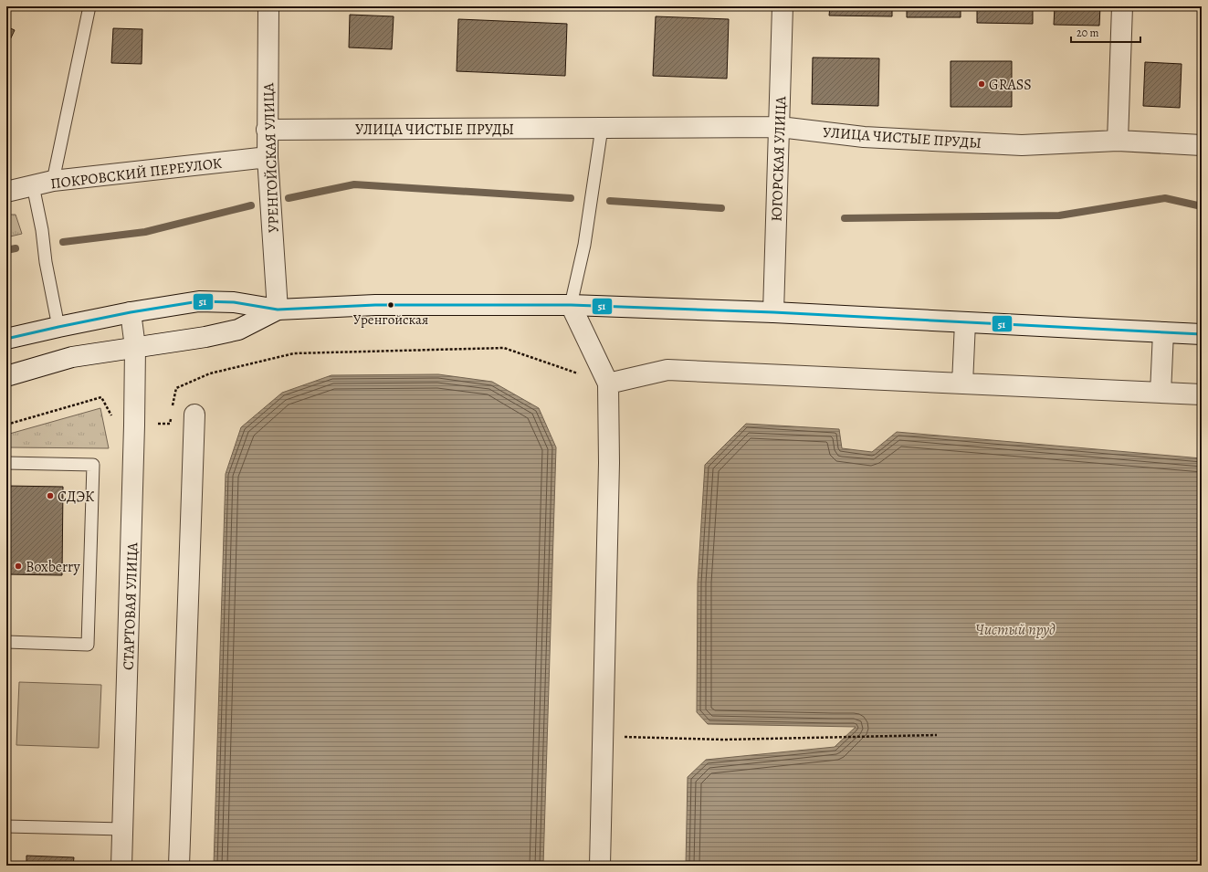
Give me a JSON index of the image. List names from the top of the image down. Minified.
{"streets":{"street":["УЛИЦА ЧИСТЫЕ ПРУДЫ","УРЕНГОЙСКАЯ УЛИЦА","ЮГОРСКАЯ УЛИЦА","ПОКРОВСКИЙ ПЕРЕУЛОК","СТАРТОВАЯ УЛИЦА"]},"crossings":[["УЛИЦА ЧИСТЫЕ ПРУДЫ","УРЕНГОЙСКАЯ УЛИЦА"],["УЛИЦА ЧИСТЫЕ ПРУДЫ","ЮГОРСКАЯ УЛИЦА"],["УРЕНГОЙСКАЯ УЛИЦА","ПОКРОВСКИЙ ПЕРЕУЛОК"]],"water":["Чистый пруд"],"places":["GRASS","Уренгойская","СДЭК","Boxberry"],"lines":["transit line 51"],"scale_bar":"20 m"}
